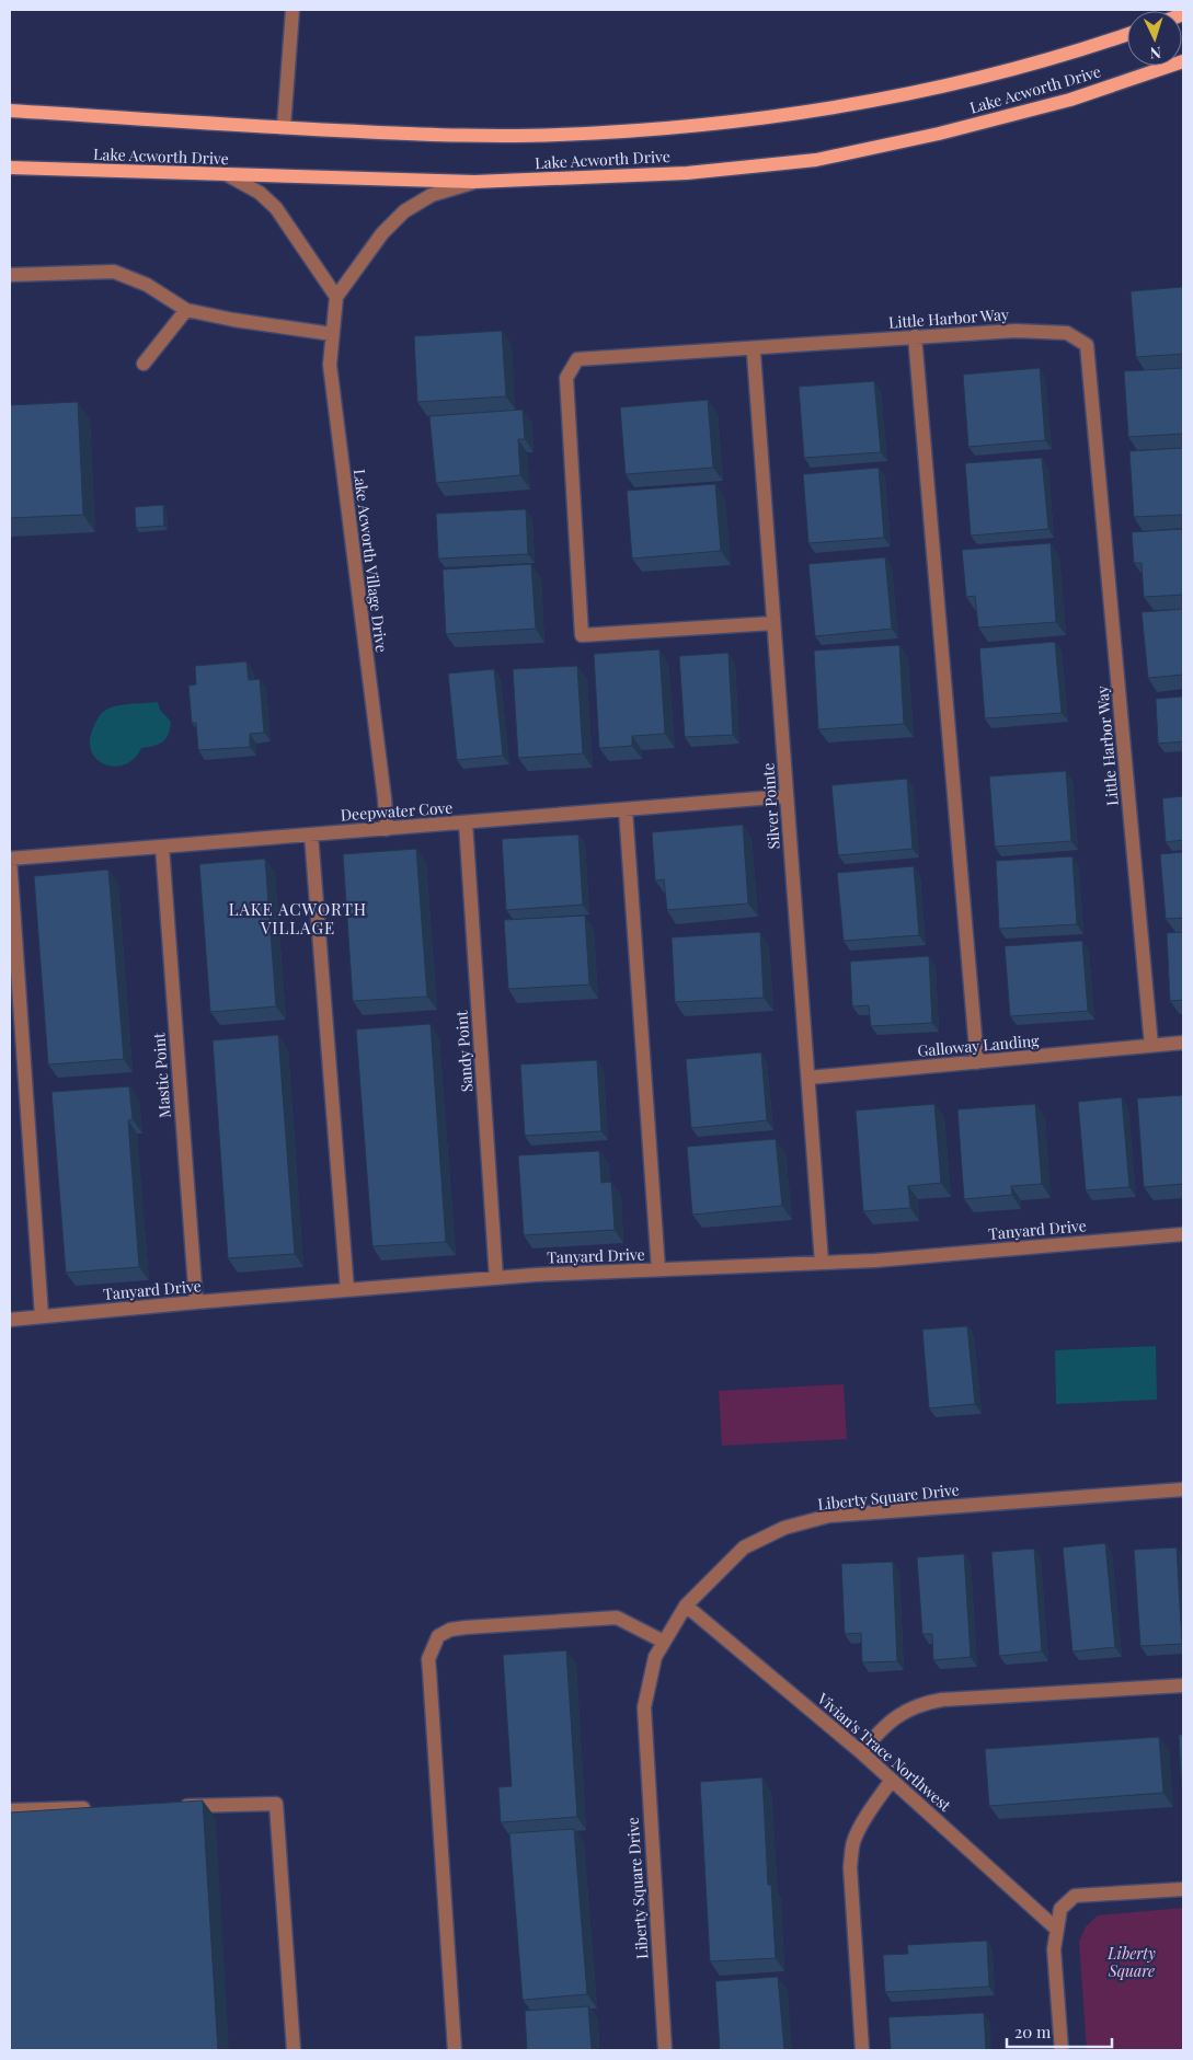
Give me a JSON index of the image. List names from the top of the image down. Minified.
{"streets":{"main road":["Lake Acworth Drive"],"street":["Little Harbor Way","Lake Acworth Village Drive","Silver Pointe","Deepwater Cove","Galloway Landing","Sandy Point","Mastic Point","Tanyard Drive","Liberty Square Drive","Vivian's Trace Northwest"]},"crossings":[["Lake Acworth Drive","Lake Acworth Village Drive"],["Little Harbor Way","Silver Pointe"],["Little Harbor Way","Galloway Landing"],["Lake Acworth Village Drive","Deepwater Cove"],["Silver Pointe","Deepwater Cove"],["Silver Pointe","Galloway Landing"],["Silver Pointe","Tanyard Drive"],["Deepwater Cove","Sandy Point"],["Deepwater Cove","Mastic Point"],["Sandy Point","Tanyard Drive"],["Mastic Point","Tanyard Drive"],["Liberty Square Drive","Vivian's Trace Northwest"]],"districts":["LAKE ACWORTH VILLAGE"],"parks":["Liberty Square"],"scale_bar":"20 m","north":"bottom"}
